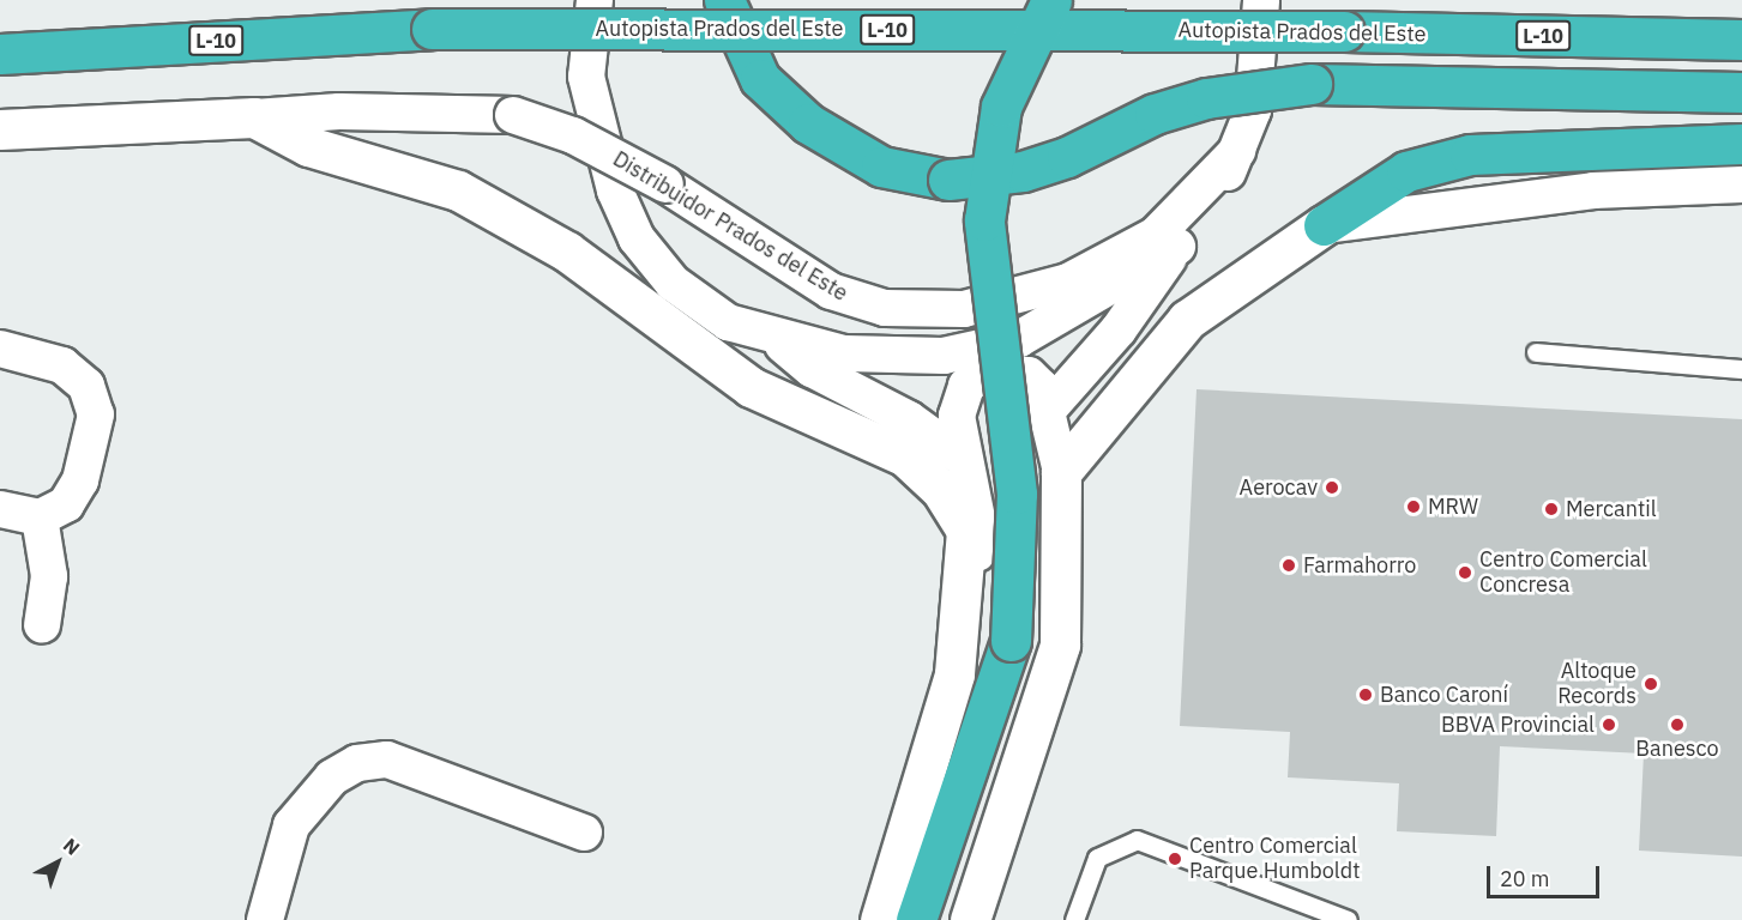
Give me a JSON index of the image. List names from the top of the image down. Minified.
{"streets":{"highway":["Autopista Prados del Este","L-10"],"main road":["Distribuidor Prados del Este"]},"places":["Aerocav","MRW","Mercantil","Farmahorro","Centro Comercial Concresa","Altoque Records","Banco Caroní","BBVA Provincial","Banesco","Centro Comercial Parque Humboldt"],"scale_bar":"20 m","north":"top right"}
